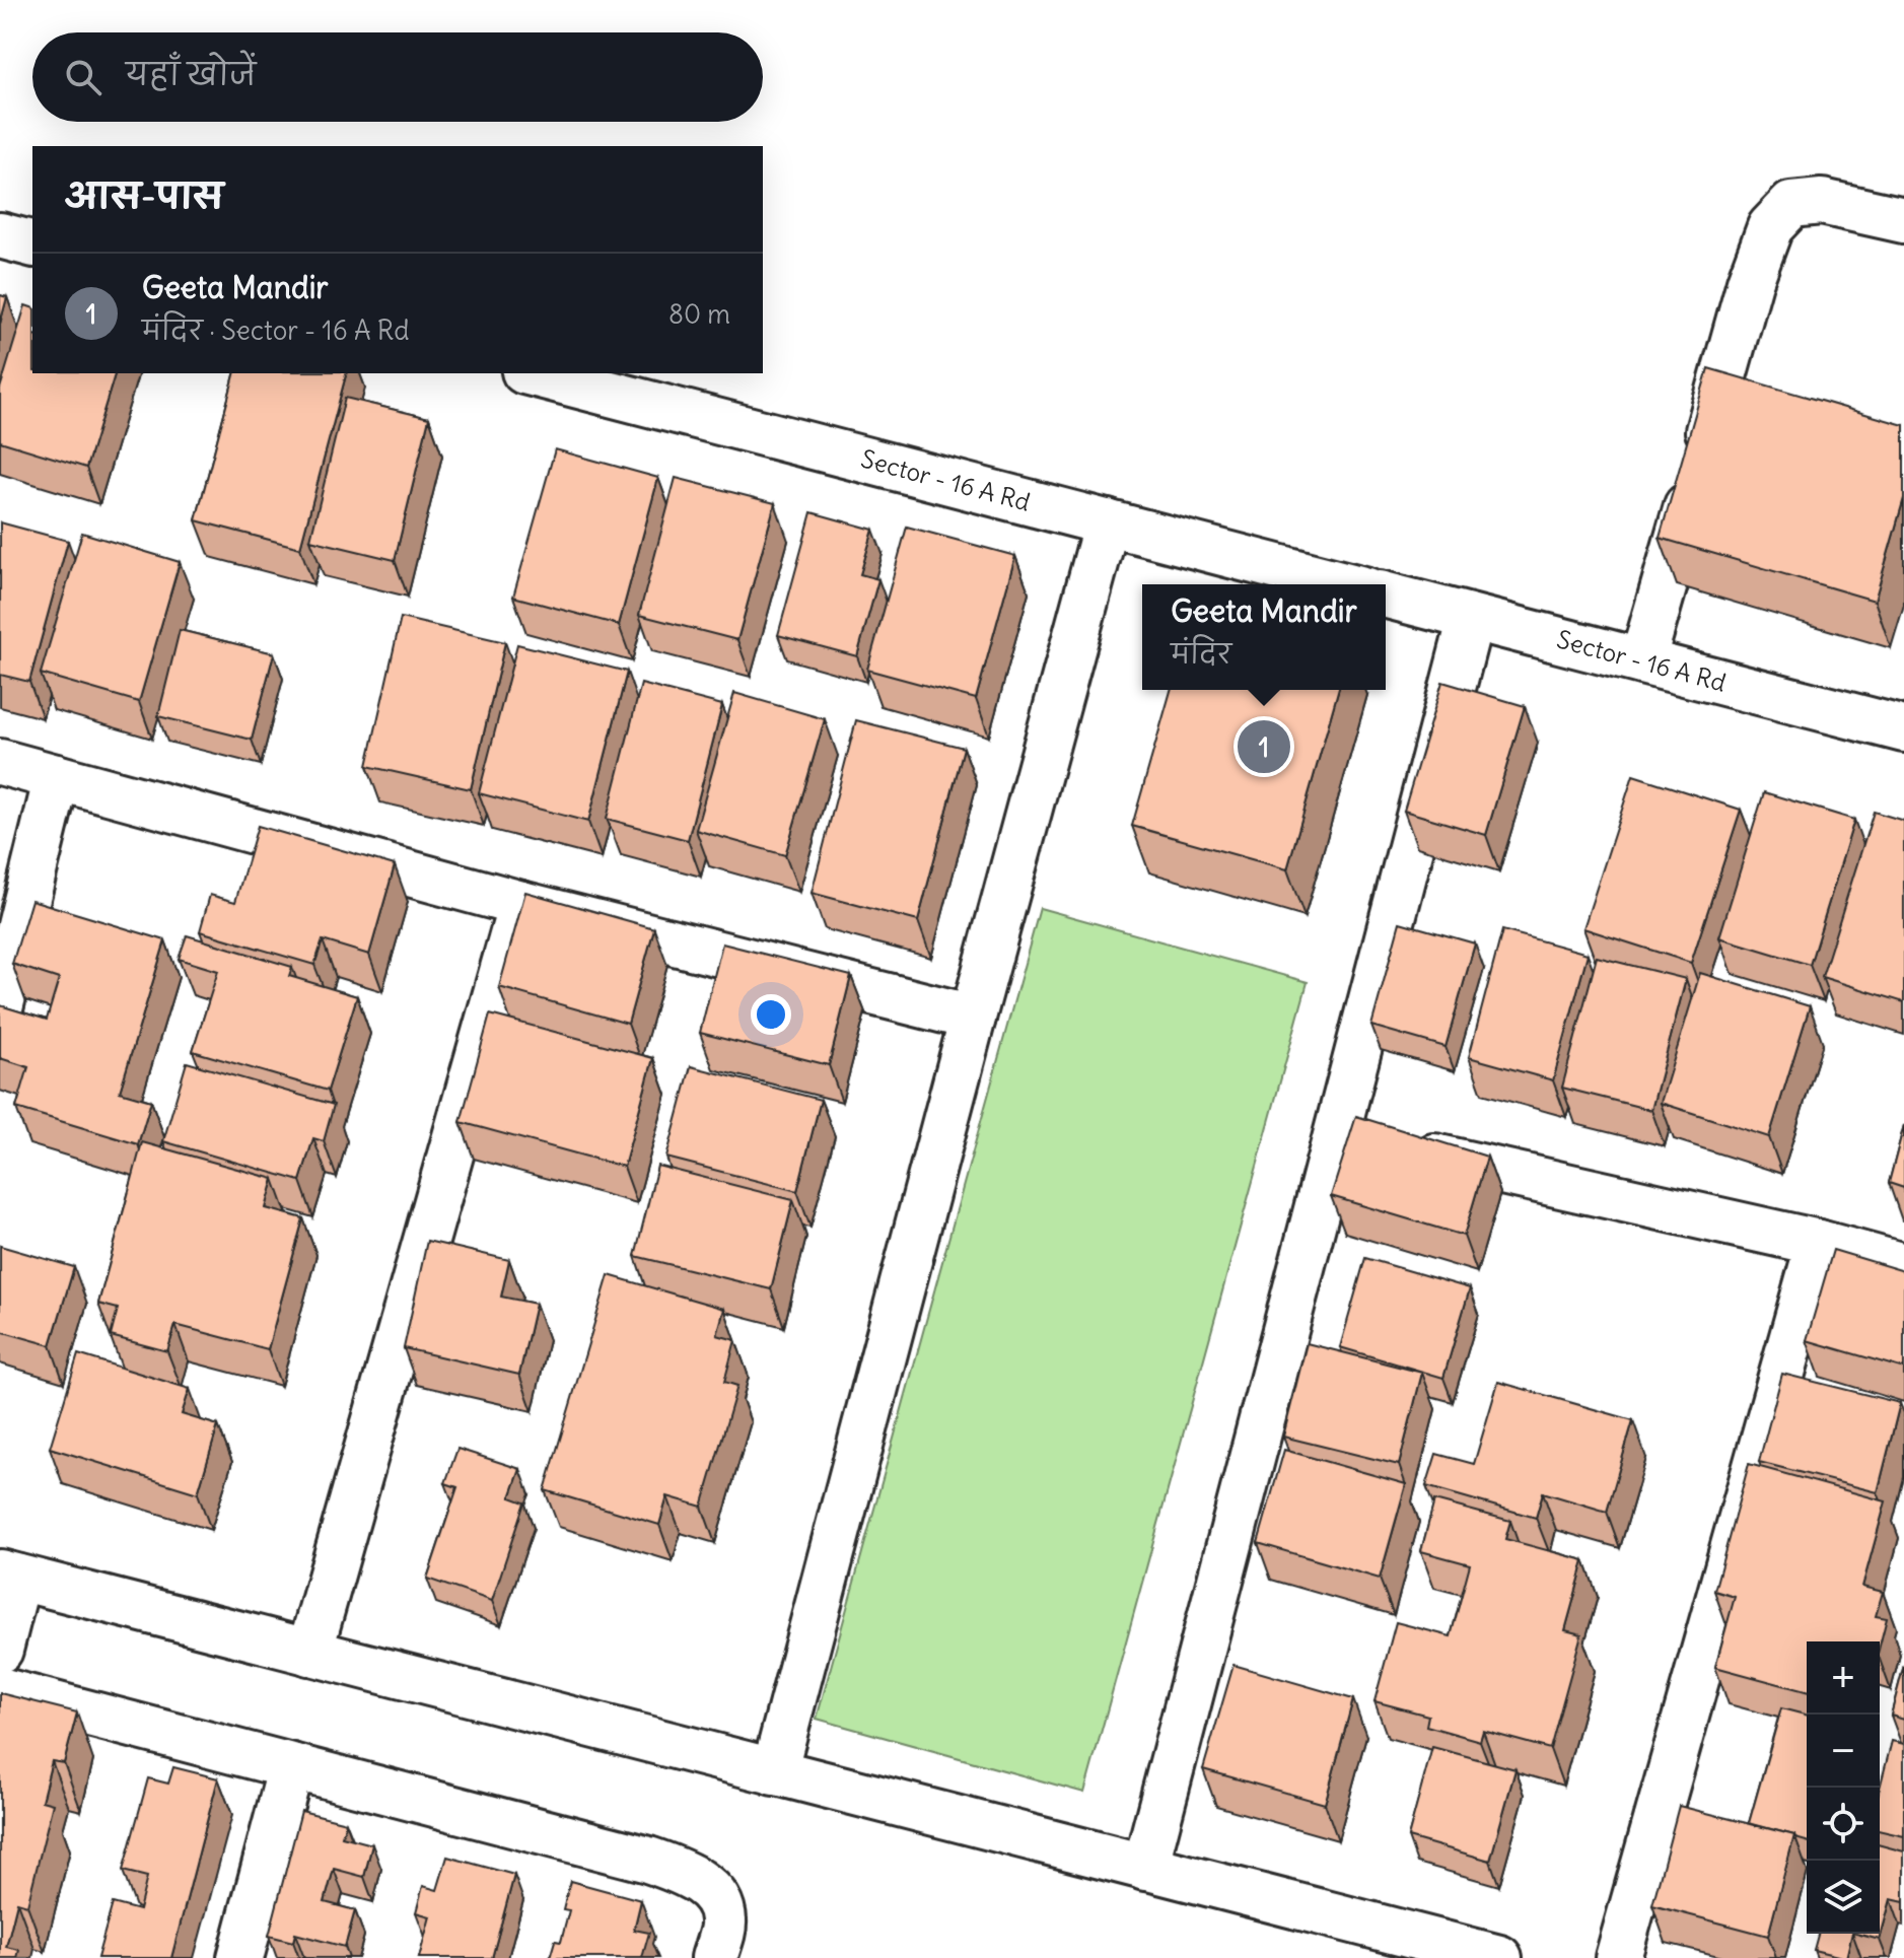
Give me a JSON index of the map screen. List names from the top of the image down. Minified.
{"streets":{"street":["Sector - 16 A Rd"]},"page":{"search":"यहाँ खोजें","heading":"आस-पास","list":[{"mark":"1","name":"Geeta Mandir","note":"मंदिर · Sector - 16 A Rd","value":"80 m"}],"popup":["Geeta Mandir","मंदिर"],"pins":"1","map_buttons":["+","−"]}}
